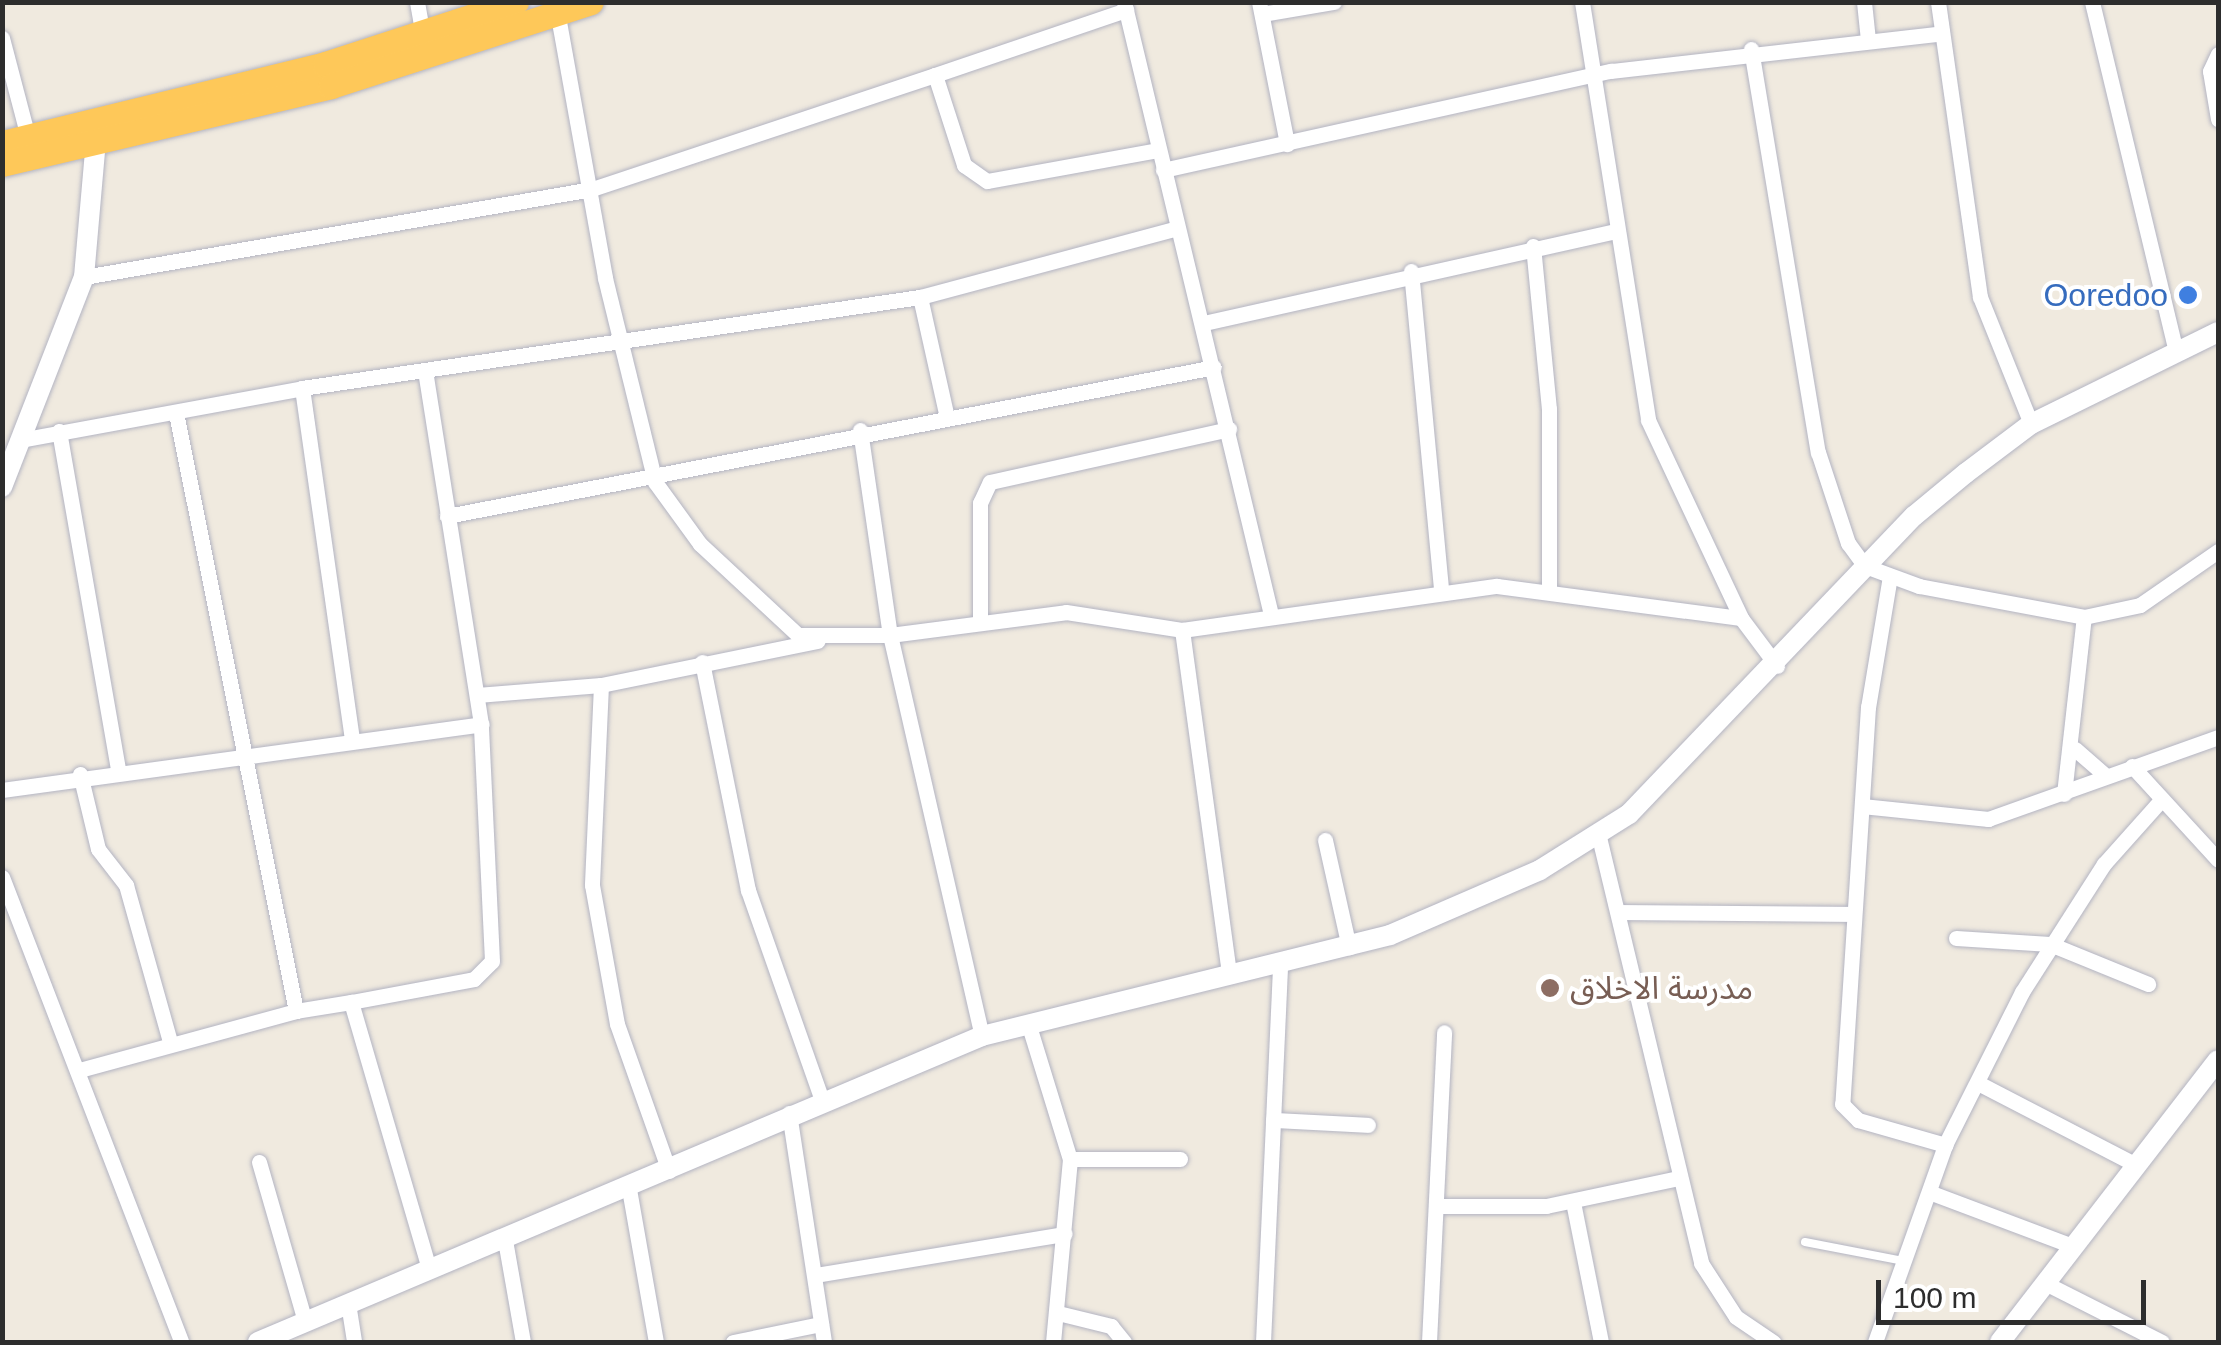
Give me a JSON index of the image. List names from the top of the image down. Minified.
{"places":["Ooredoo","مدرسة الاخلاق"],"scale_bar":"100 m"}
